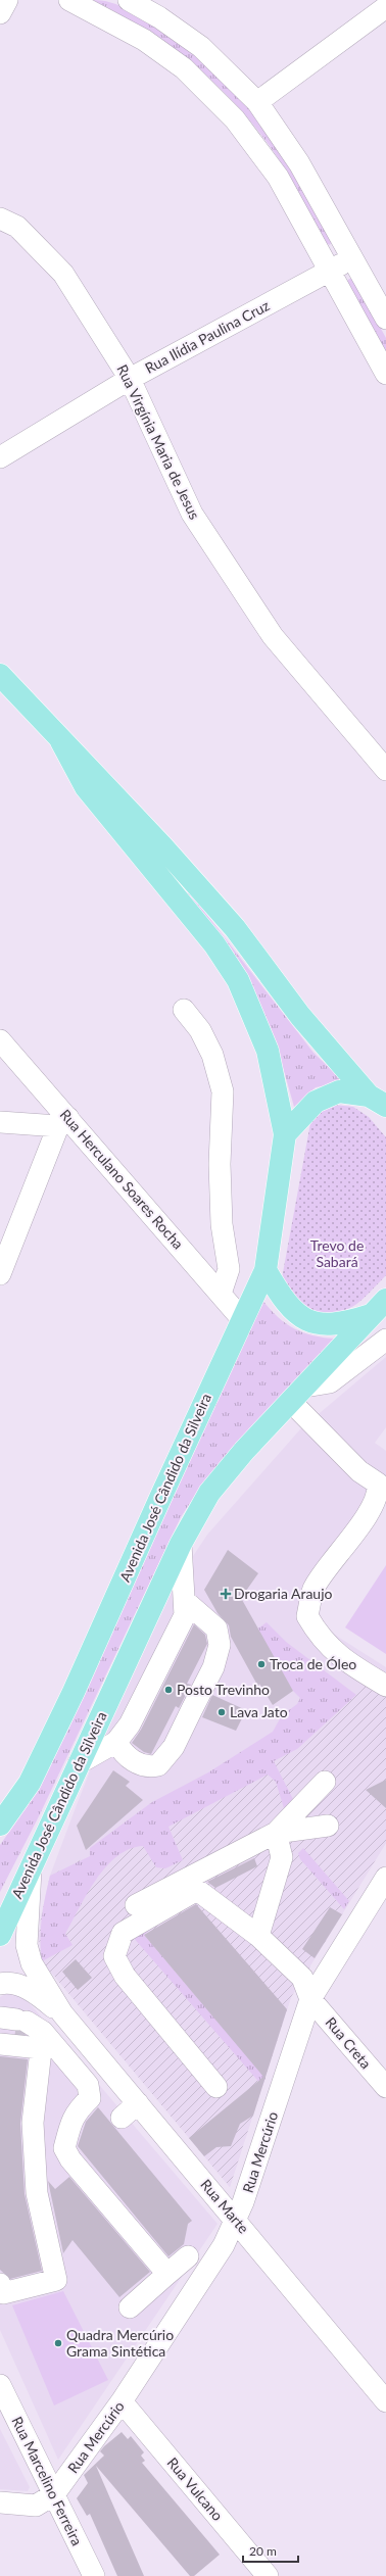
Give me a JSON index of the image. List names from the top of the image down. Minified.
{"streets":{"main road":["Avenida José Cândido da Silveira"],"street":["Rua Ilídia Paulina Cruz","Rua Virgínia Maria de Jesus","Rua Herculano Soares Rocha","Rua Creta","Rua Mercúrio","Rua Marte","Rua Marcelino Ferreira","Rua Vulcano"]},"crossings":[["Rua Ilídia Paulina Cruz","Rua Virgínia Maria de Jesus"],["Rua Herculano Soares Rocha","Avenida José Cândido da Silveira"],["Avenida José Cândido da Silveira","Rua Marte"],["Rua Creta","Rua Mercúrio"],["Rua Mercúrio","Rua Marte"],["Rua Mercúrio","Rua Marcelino Ferreira"],["Rua Mercúrio","Rua Vulcano"]],"parks":["Trevo de Sabará"],"places":{"health":["Drogaria Araujo"],"other":["Troca de Óleo","Posto Trevinho","Lava Jato","Quadra Mercúrio Grama Sintética"]},"scale_bar":"20 m"}
